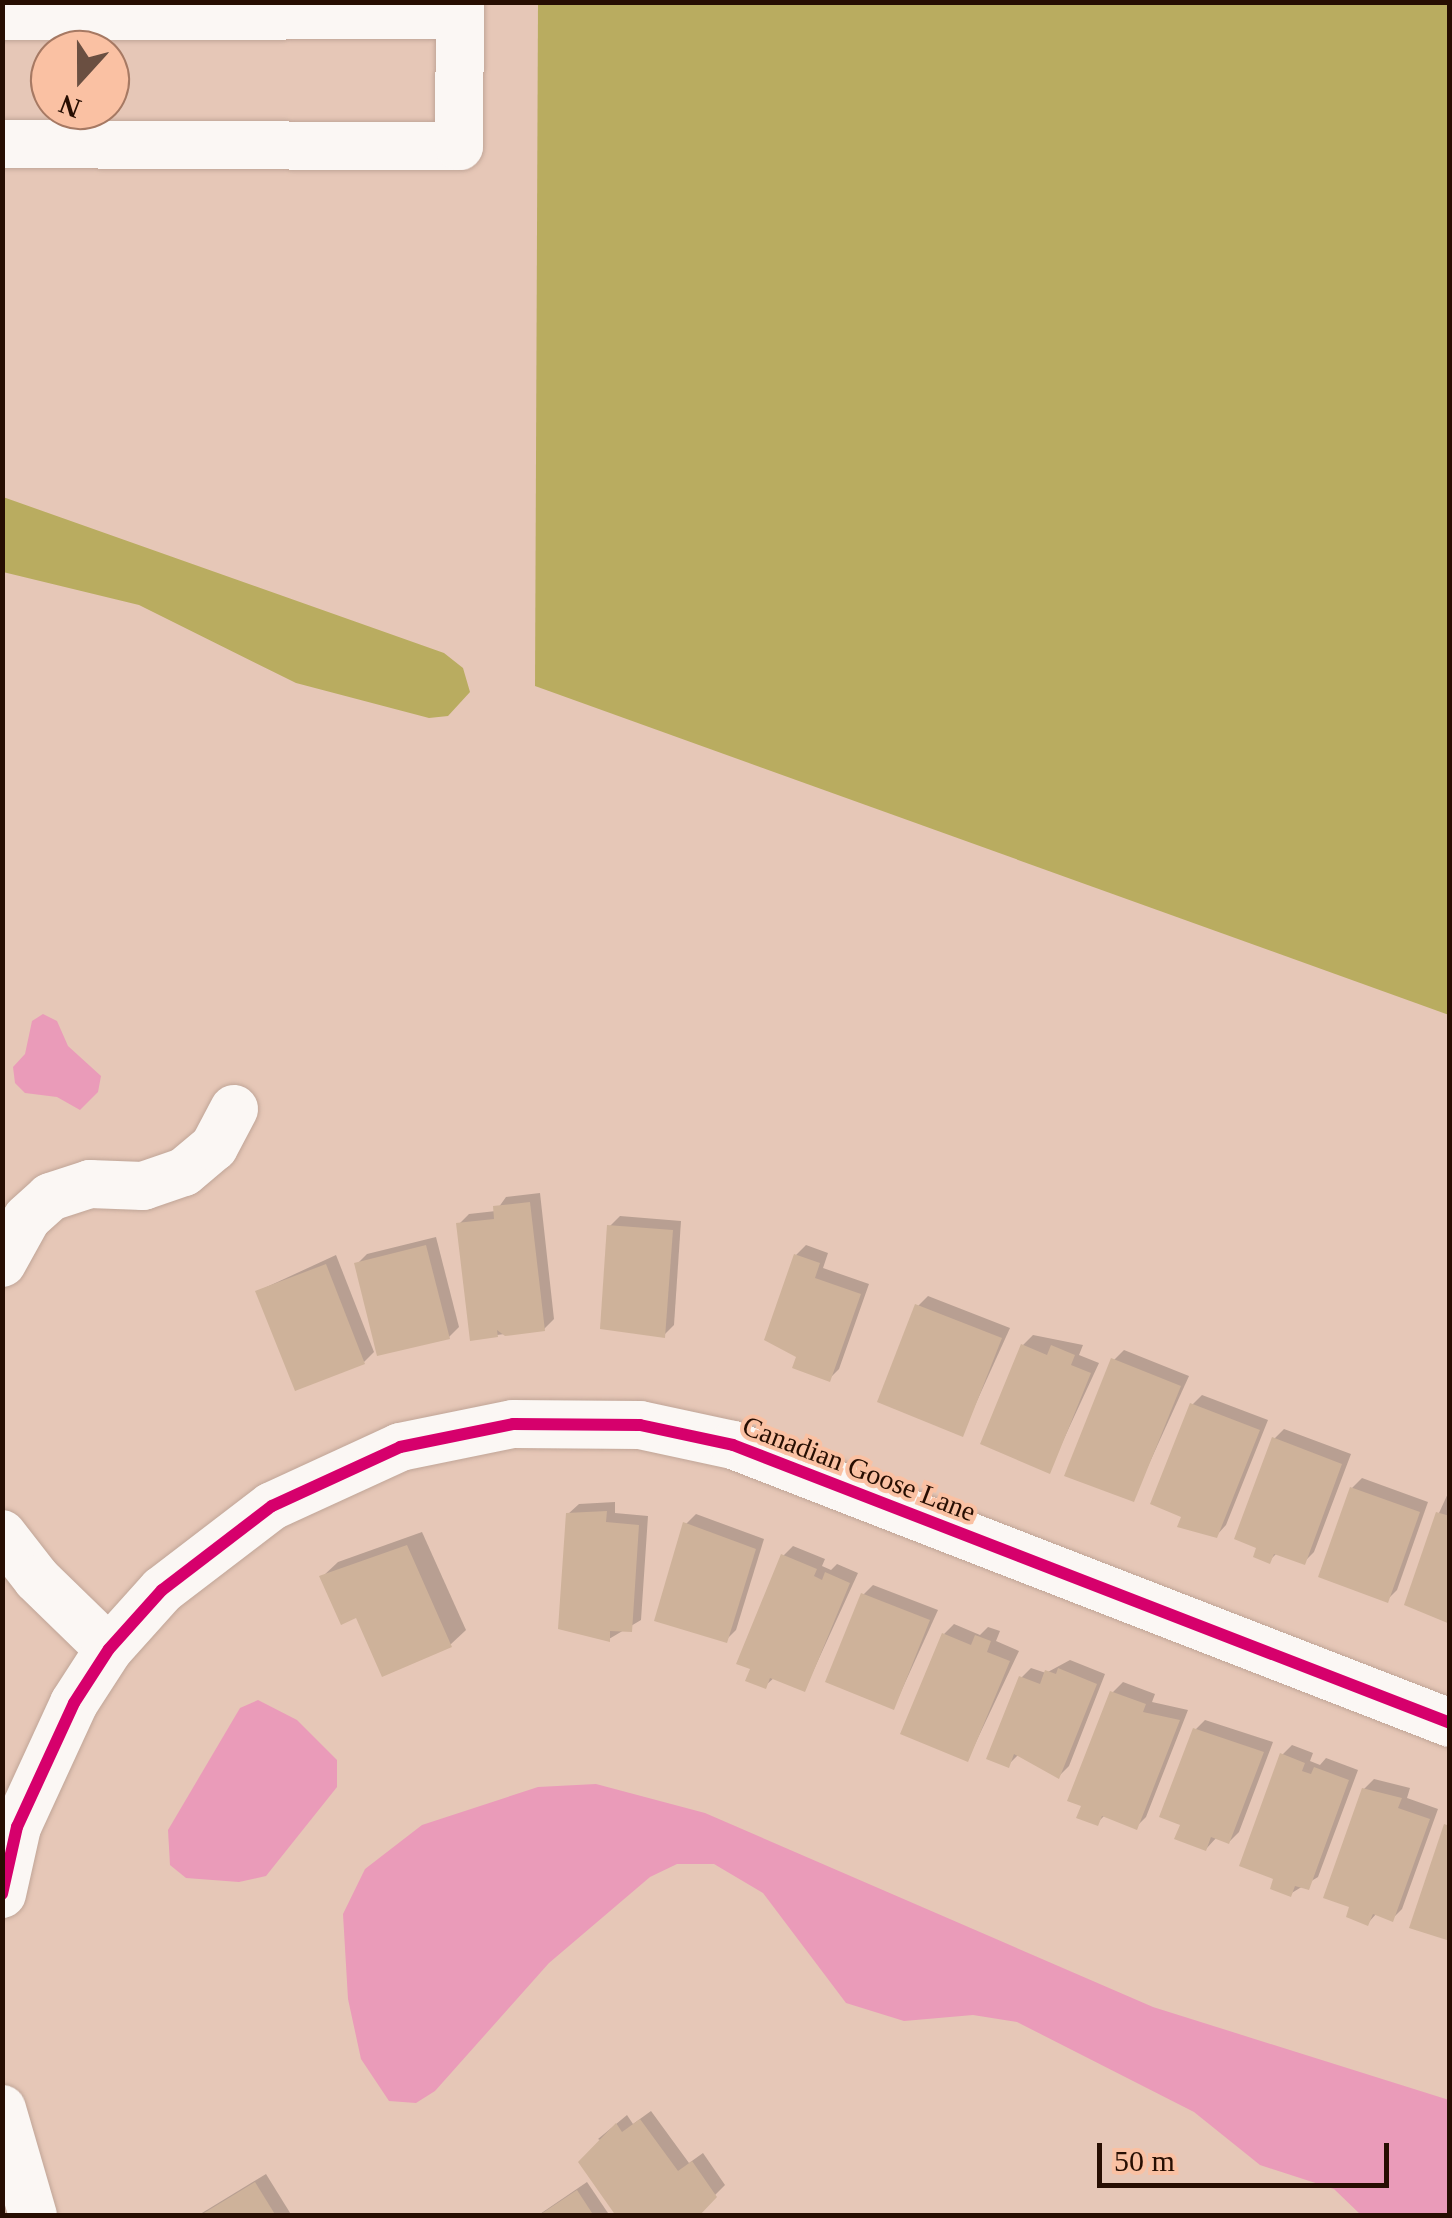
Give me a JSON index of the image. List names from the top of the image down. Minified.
{"streets":{"street":["Canadian Goose Lane"]},"scale_bar":"50 m","north":"bottom"}
